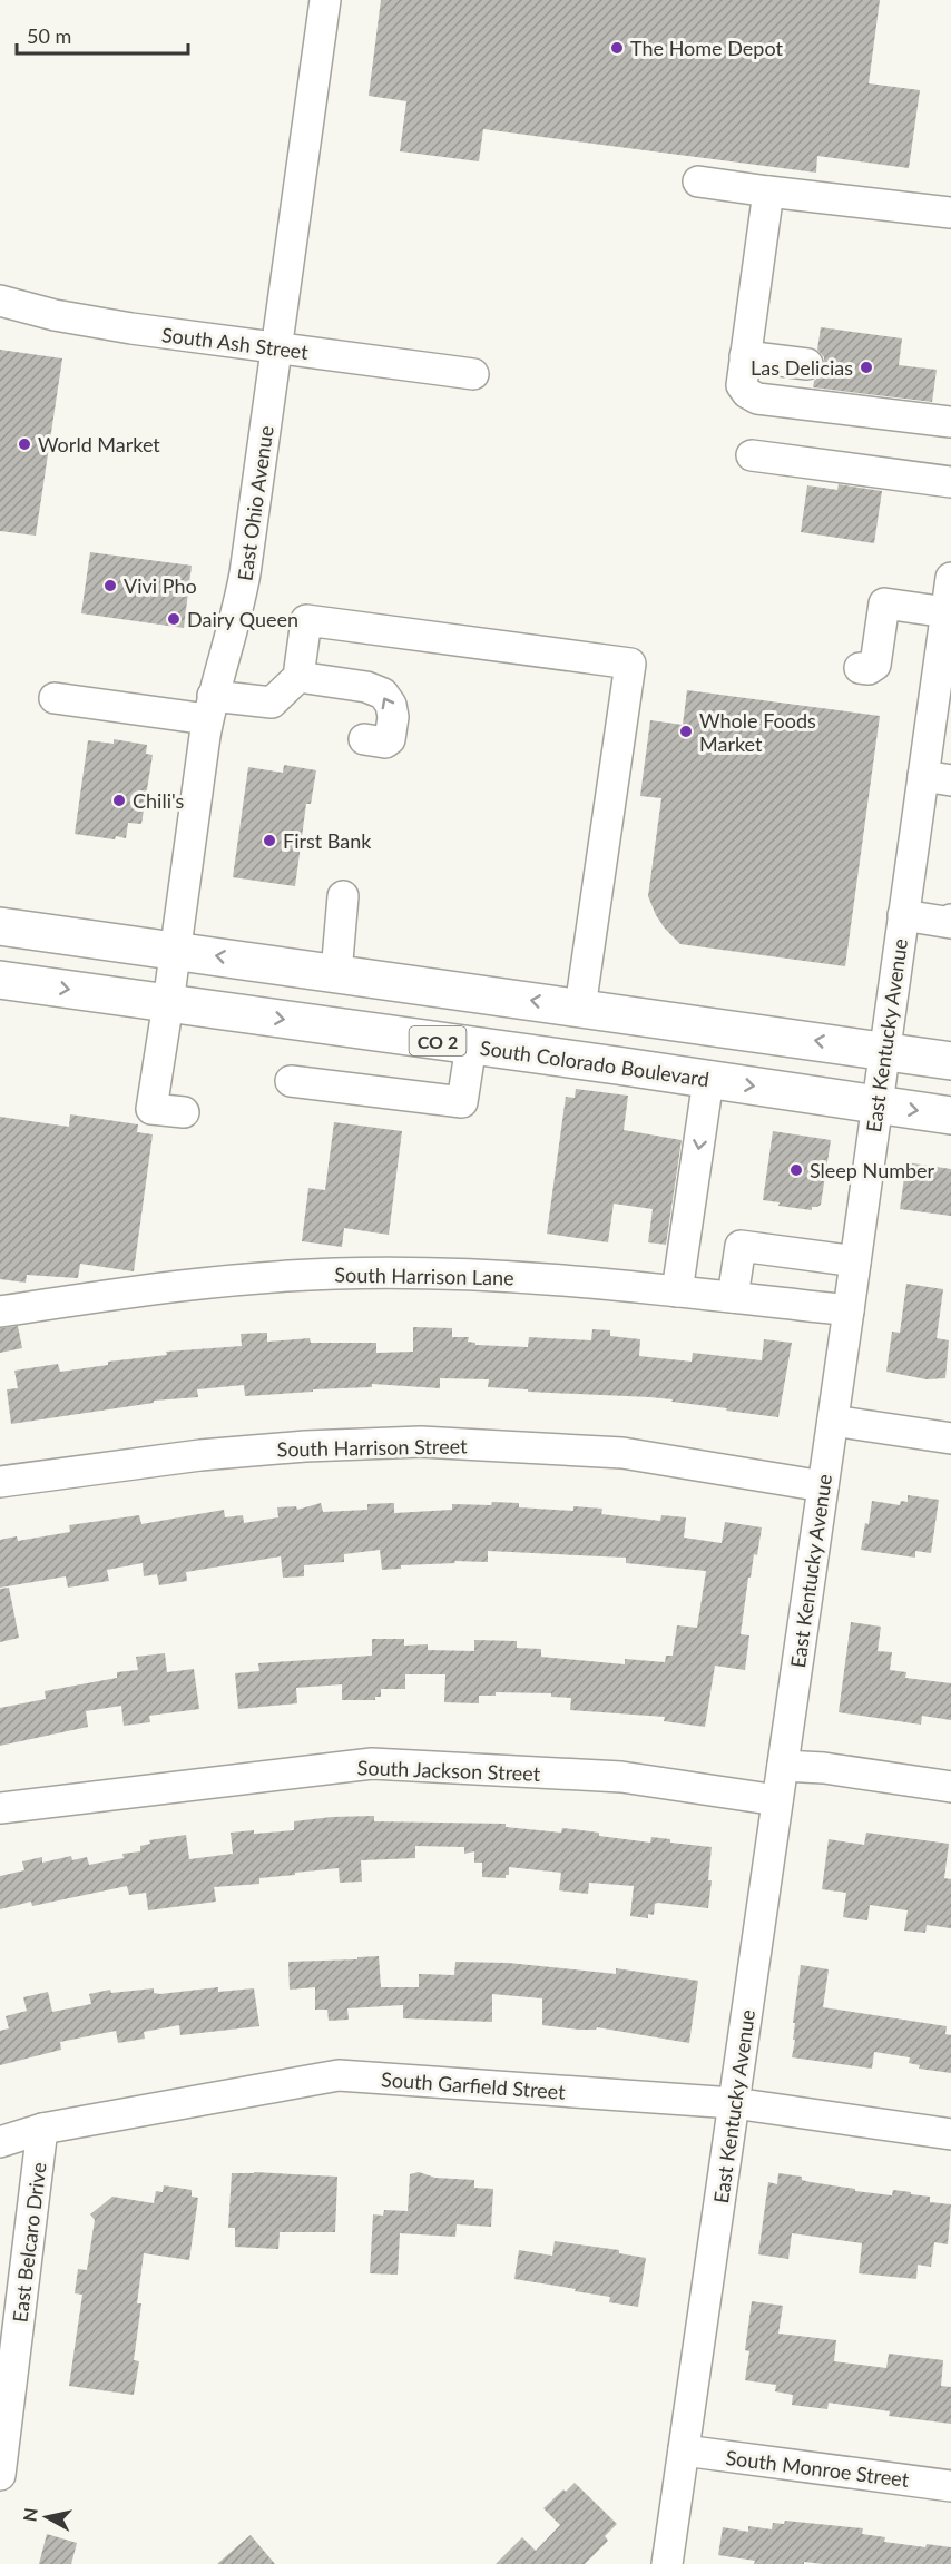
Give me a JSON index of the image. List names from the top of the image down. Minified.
{"streets":{"main road":["CO 2","South Colorado Boulevard"],"street":["South Ash Street","East Ohio Avenue","East Kentucky Avenue","South Harrison Lane","South Harrison Street","South Jackson Street","South Garfield Street","East Belcaro Drive","South Monroe Street"]},"crossings":[["South Ash Street","East Ohio Avenue"],["East Ohio Avenue","South Colorado Boulevard"],["East Kentucky Avenue","South Colorado Boulevard"],["East Kentucky Avenue","South Harrison Lane"],["East Kentucky Avenue","South Harrison Street"],["East Kentucky Avenue","South Jackson Street"],["East Kentucky Avenue","South Garfield Street"],["East Kentucky Avenue","South Monroe Street"],["South Garfield Street","East Belcaro Drive"]],"places":["The Home Depot","Las Delicias","World Market","Vivi Pho","Dairy Queen","Whole Foods Market","Chili's","First Bank","Sleep Number"],"scale_bar":"50 m","north":"left"}
